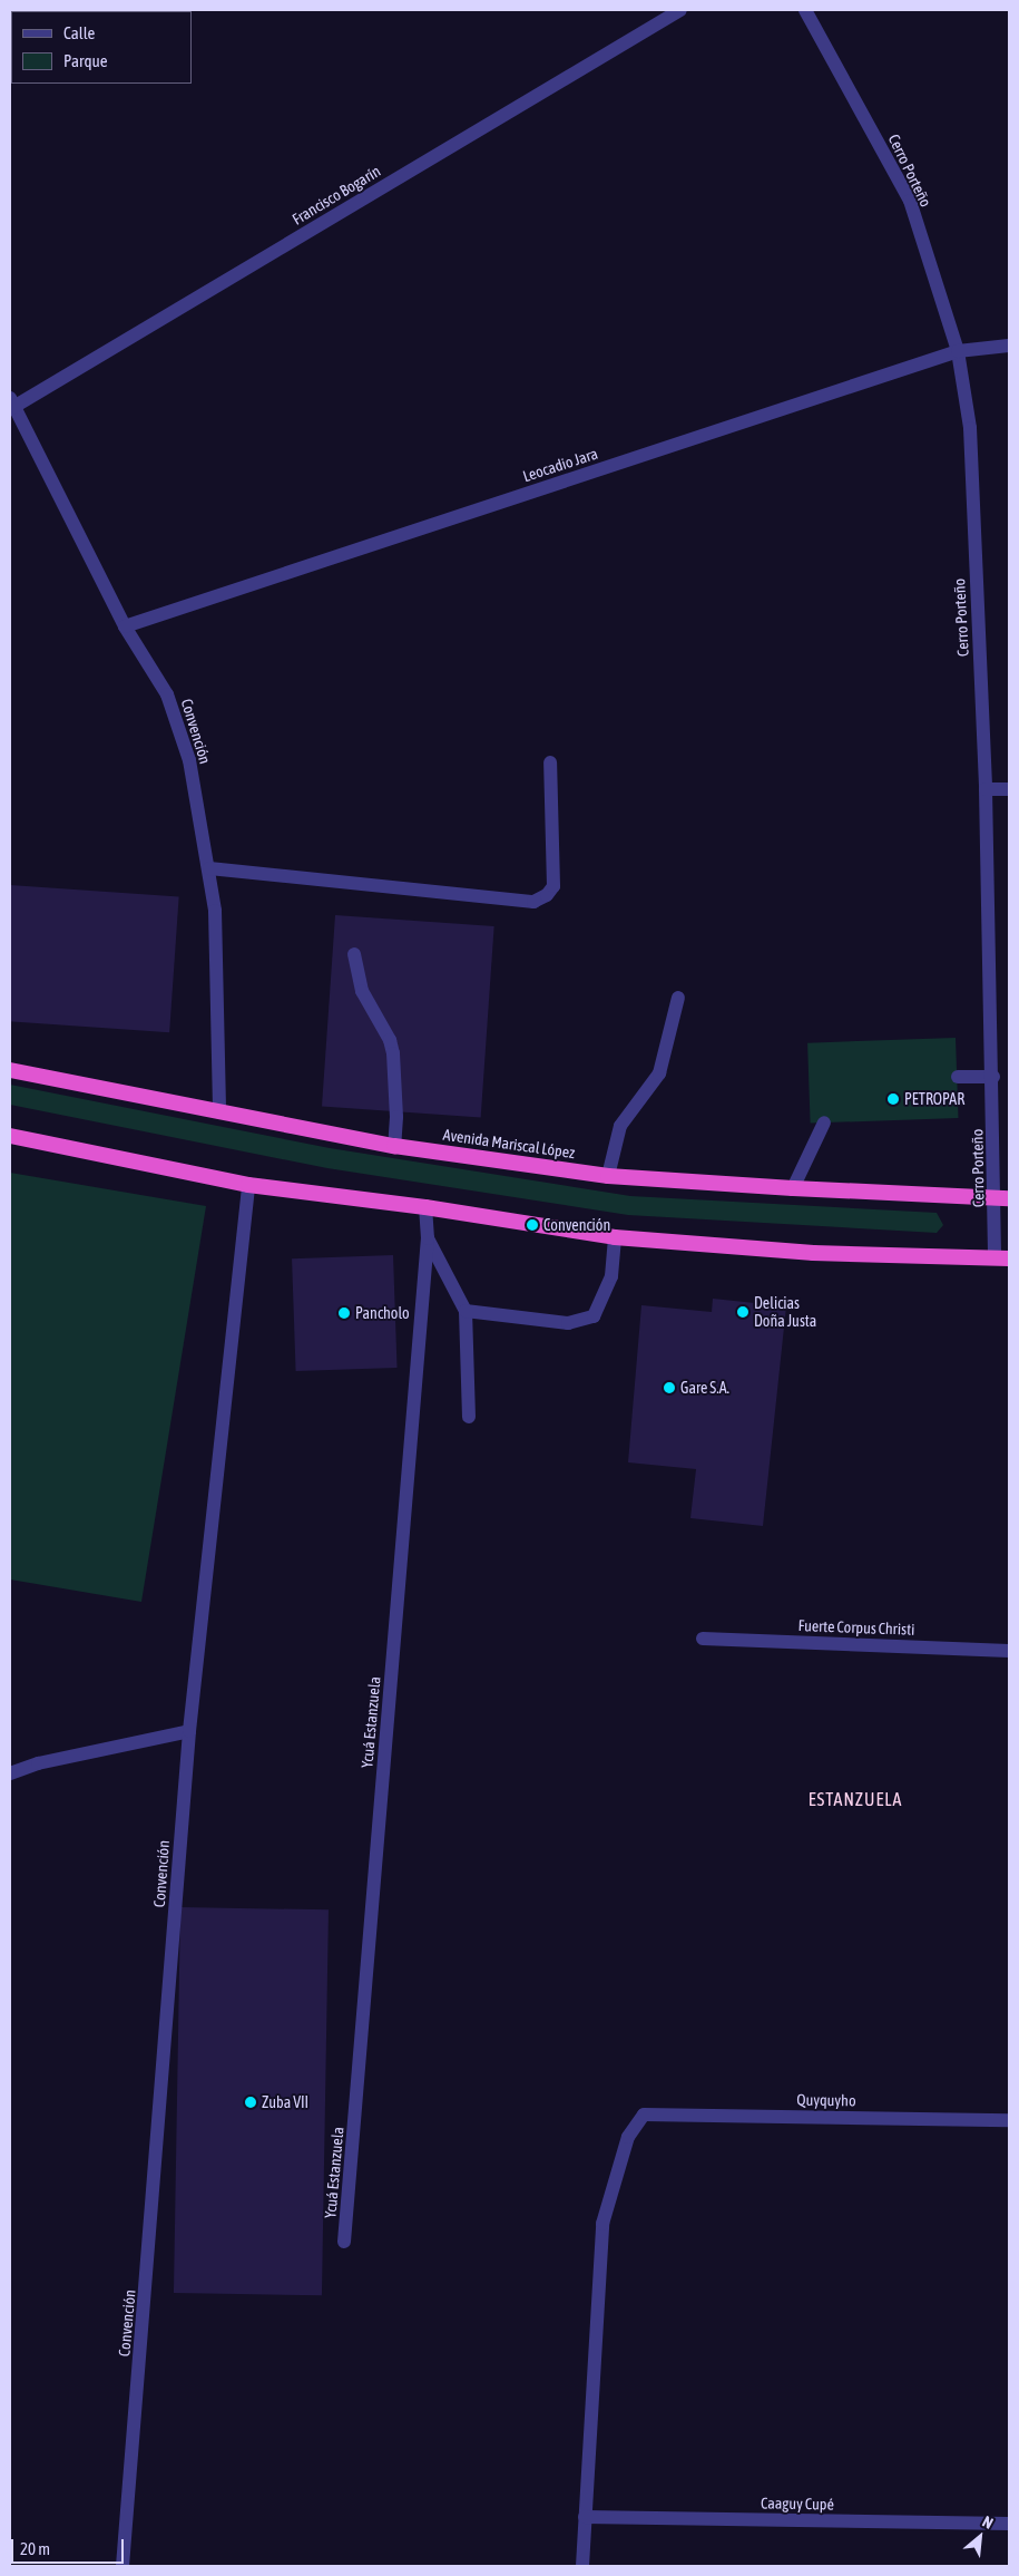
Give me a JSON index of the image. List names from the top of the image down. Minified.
{"streets":{"highway":["Avenida Mariscal López"],"street":["Cerro Porteño","Francisco Bogarín","Leocadio Jara","Convención","Fuerte Corpus Christi","Ycuá Estanzuela","Quyquyho","Caaguy Cupé"]},"crossings":[["Cerro Porteño","Leocadio Jara"],["Cerro Porteño","Avenida Mariscal López"],["Francisco Bogarín","Convención"],["Leocadio Jara","Convención"],["Convención","Avenida Mariscal López"],["Quyquyho","Caaguy Cupé"]],"districts":["ESTANZUELA"],"places":["PETROPAR","Convención","Delicias Doña Justa","Pancholo","Gare S.A.","Zuba VII"],"legend":["Calle","Parque"],"scale_bar":"20 m","north":"top right"}
